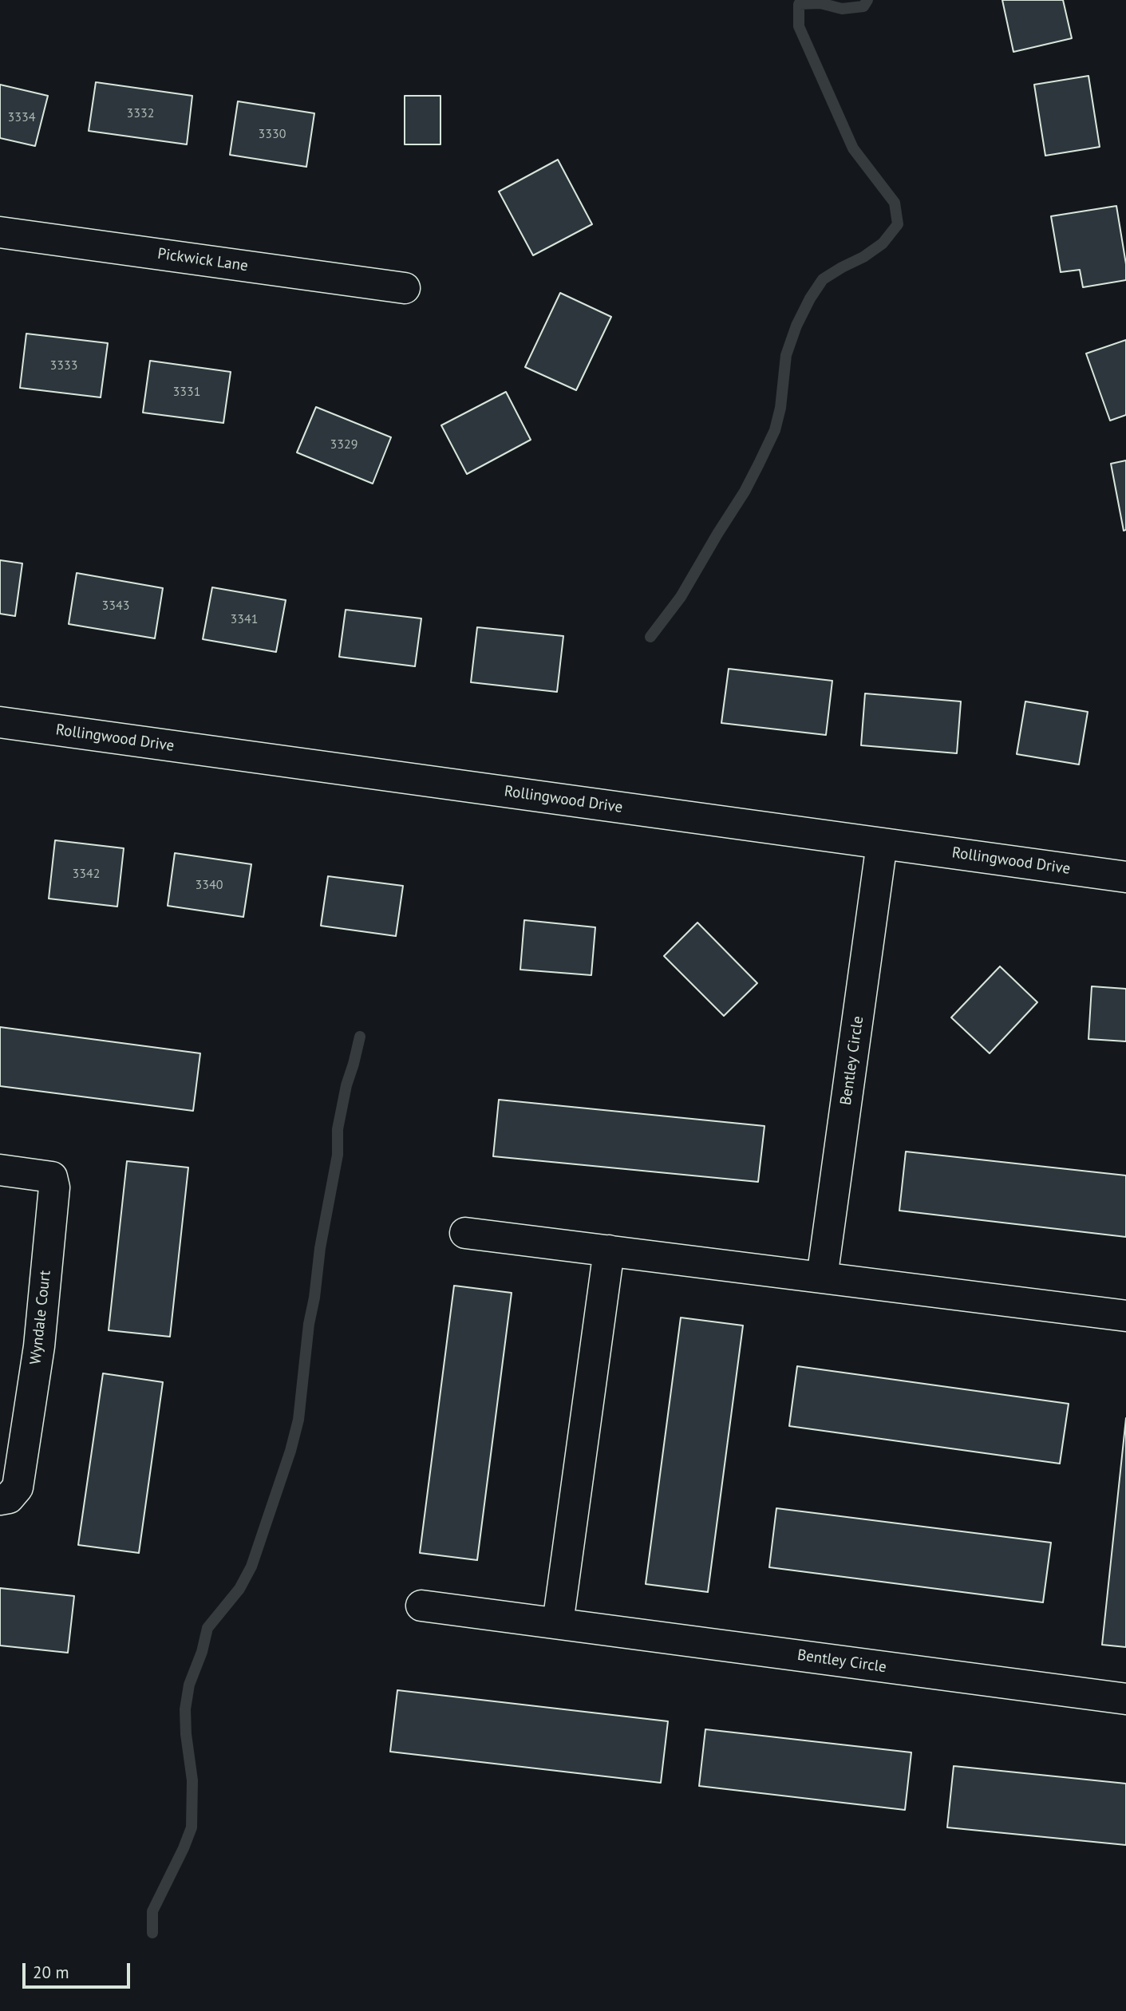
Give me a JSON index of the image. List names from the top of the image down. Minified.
{"streets":{"street":["Pickwick Lane","Rollingwood Drive","Bentley Circle","Wyndale Court"]},"crossings":[["Rollingwood Drive","Bentley Circle"]],"house_numbers":["3332","3334","3330","3333","3331","3329","3343","3341","3342","3340"],"scale_bar":"20 m"}
